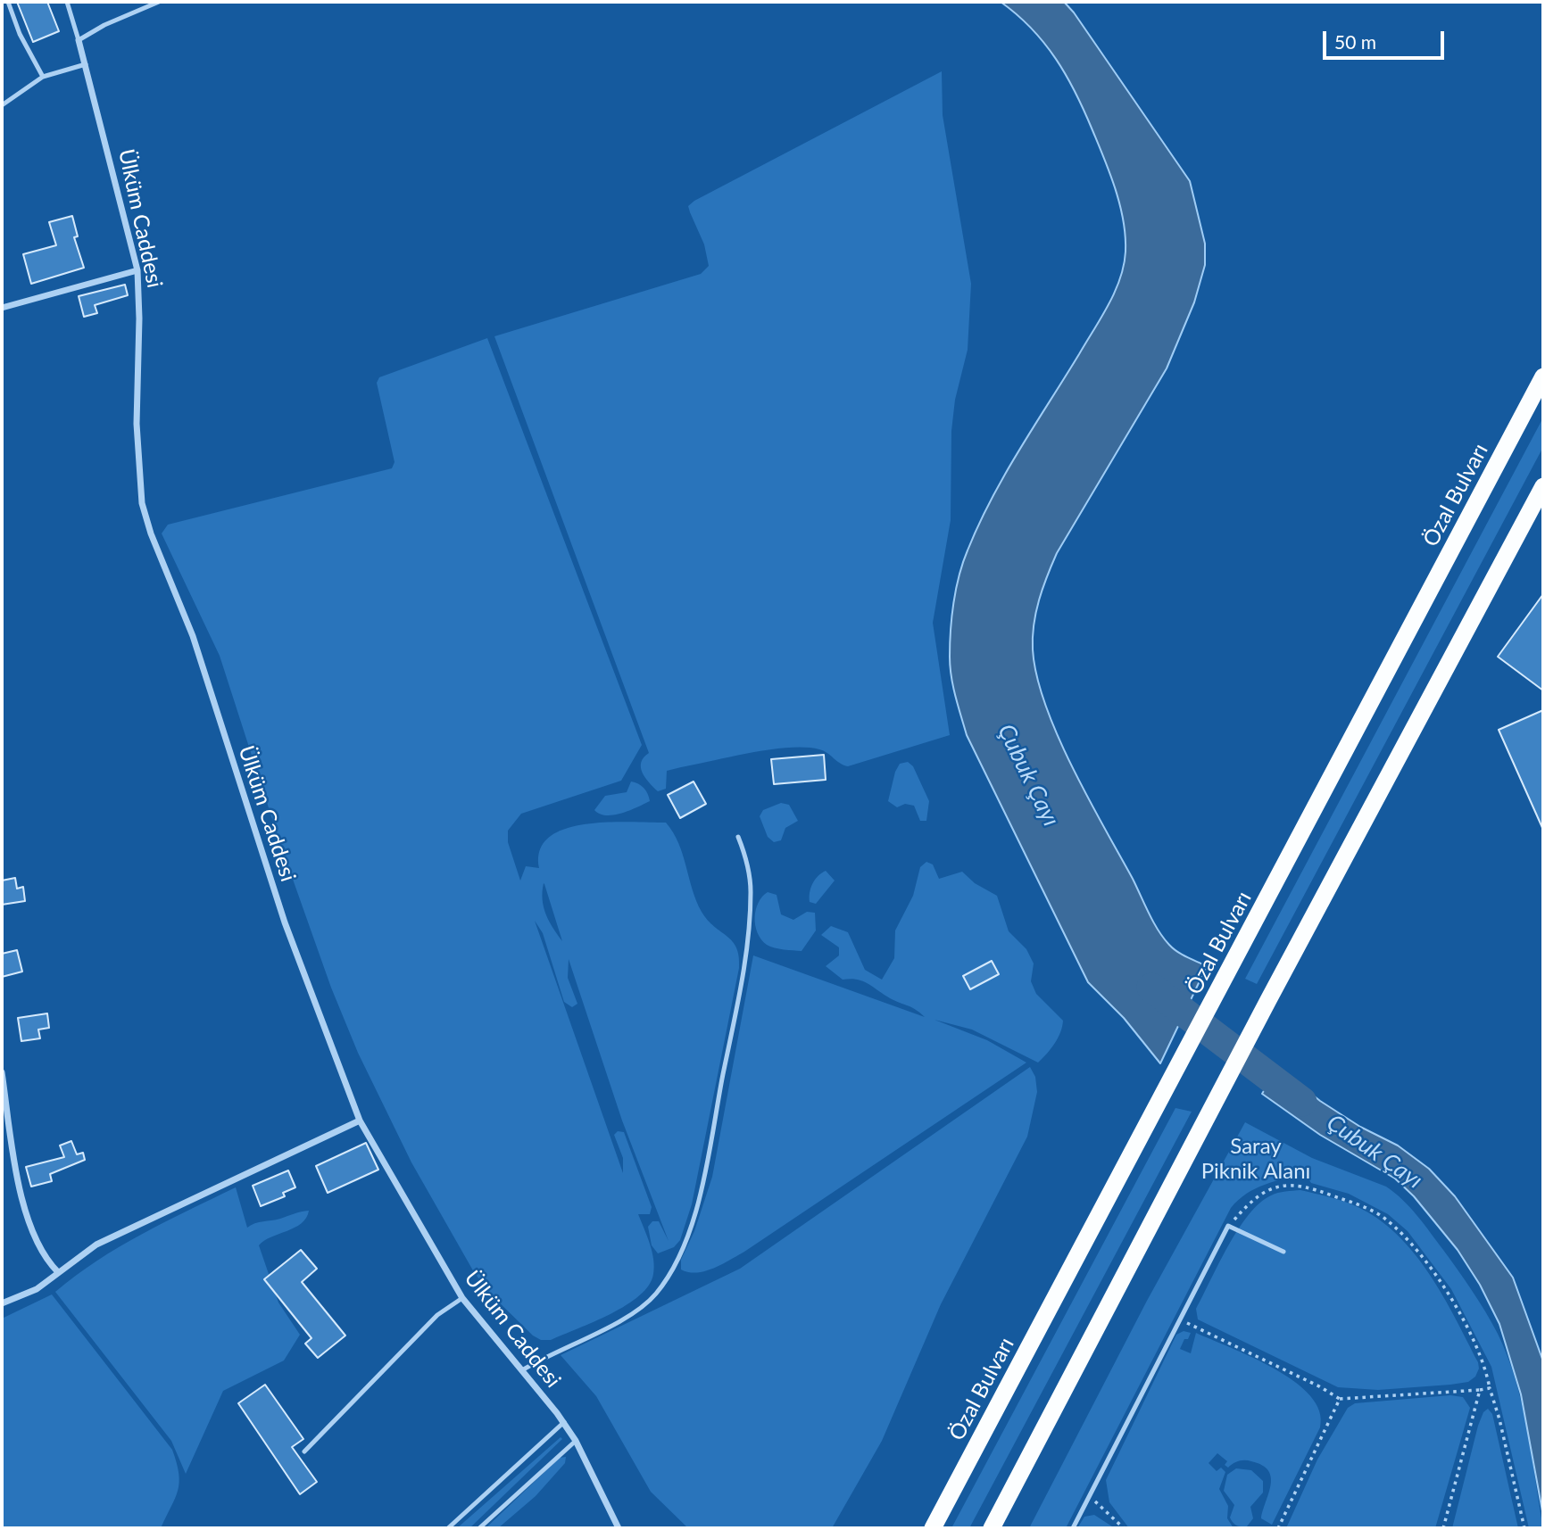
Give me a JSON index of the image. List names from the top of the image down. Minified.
{"streets":{"highway":["Özal Bulvarı"],"street":["Ülküm Caddesi"]},"water":["Çubuk Çayı"],"parks":["Saray Piknik Alanı"],"scale_bar":"50 m"}
